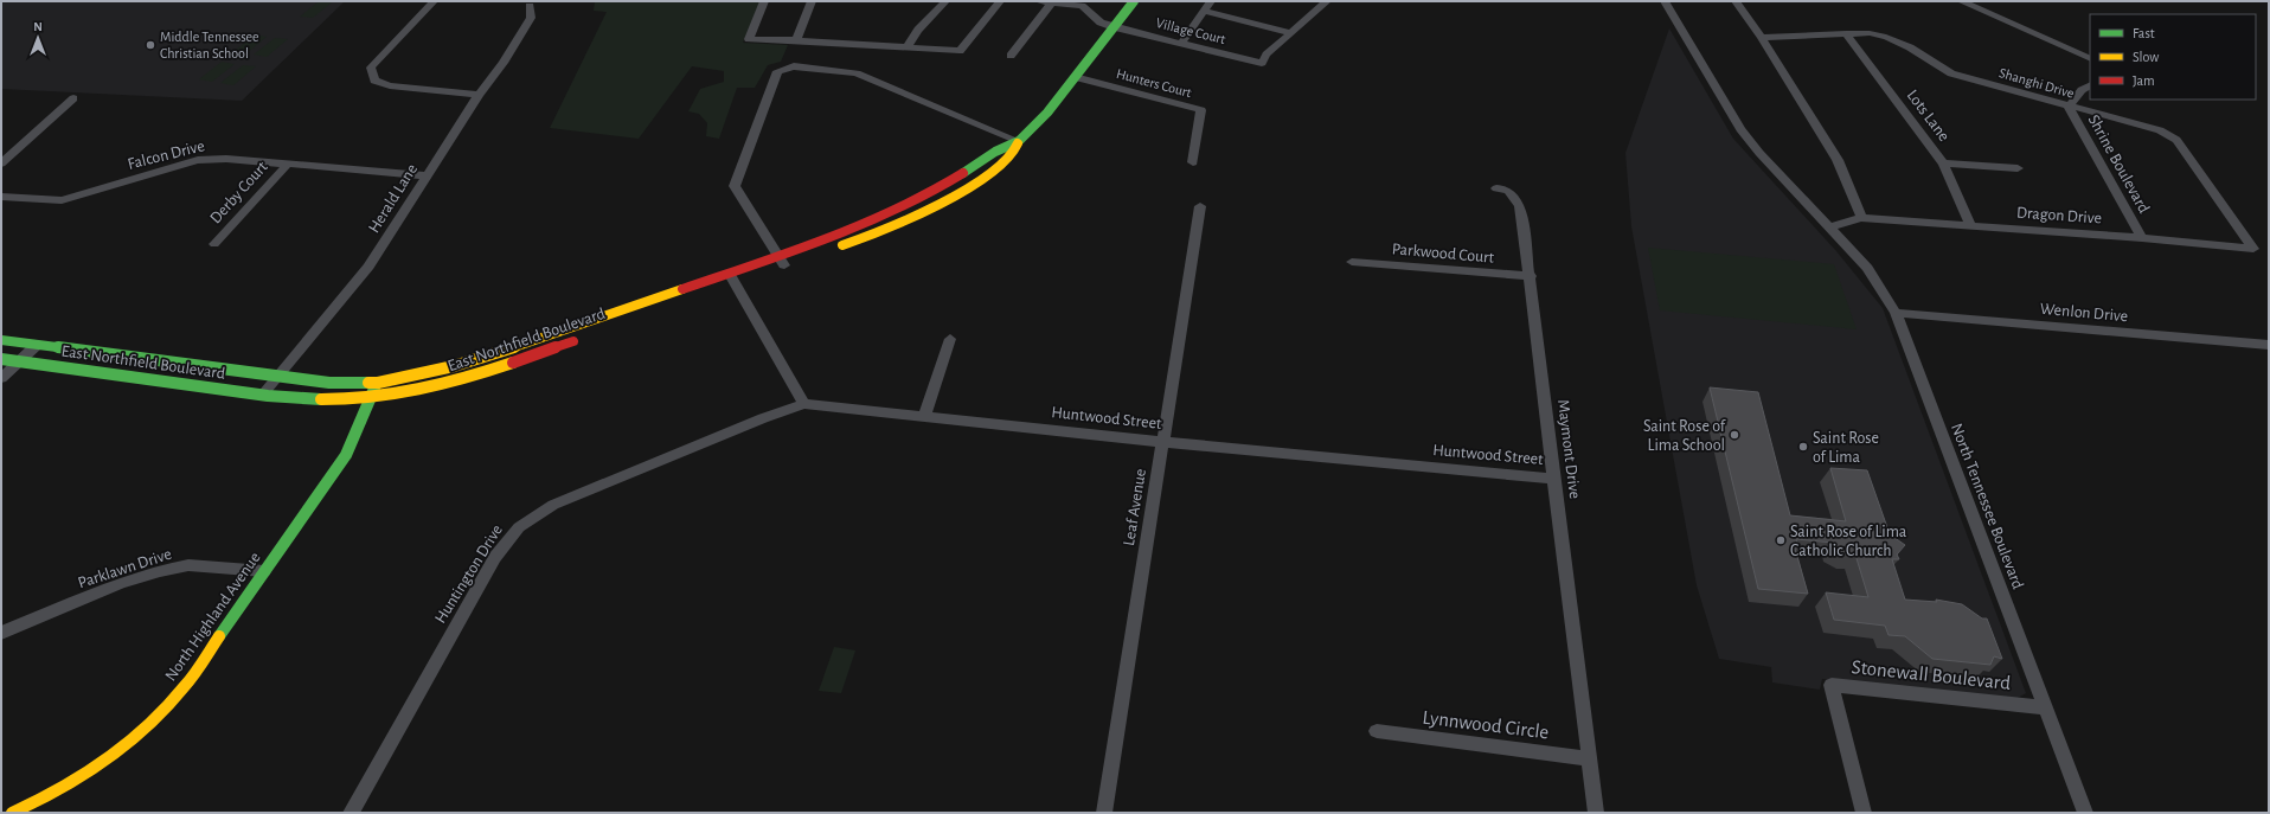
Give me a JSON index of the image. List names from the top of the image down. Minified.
{"streets":{"main road":["East Northfield Boulevard","North Highland Avenue"],"street":["Village Court","Hunters Court","Shanghi Drive","Lots Lane","Falcon Drive","Shrine Boulevard","Derby Court","Herald Lane","Dragon Drive","Parkwood Court","Wenlon Drive","Huntwood Street","Maymont Drive","North Tennessee Boulevard","Leaf Avenue","Parklawn Drive","Huntington Drive","Stonewall Boulevard","Lynnwood Circle"]},"crossings":[["Village Court","East Northfield Boulevard"],["Hunters Court","East Northfield Boulevard"],["Shanghi Drive","Lots Lane"],["Shanghi Drive","Shrine Boulevard"],["Shanghi Drive","Dragon Drive"],["Lots Lane","Dragon Drive"],["Falcon Drive","Derby Court"],["Falcon Drive","Herald Lane"],["Shrine Boulevard","Dragon Drive"],["Herald Lane","East Northfield Boulevard"],["Parkwood Court","Maymont Drive"],["Wenlon Drive","North Tennessee Boulevard"],["East Northfield Boulevard","North Highland Avenue"],["Huntwood Street","Maymont Drive"],["Huntwood Street","Leaf Avenue"],["Huntwood Street","Huntington Drive"],["Maymont Drive","Lynnwood Circle"],["North Tennessee Boulevard","Stonewall Boulevard"],["Parklawn Drive","North Highland Avenue"]],"places":["Middle Tennessee Christian School","Saint Rose of Lima School","Saint Rose of Lima","Saint Rose of Lima Catholic Church"],"legend":["Fast","Slow","Jam"],"north":"top"}
